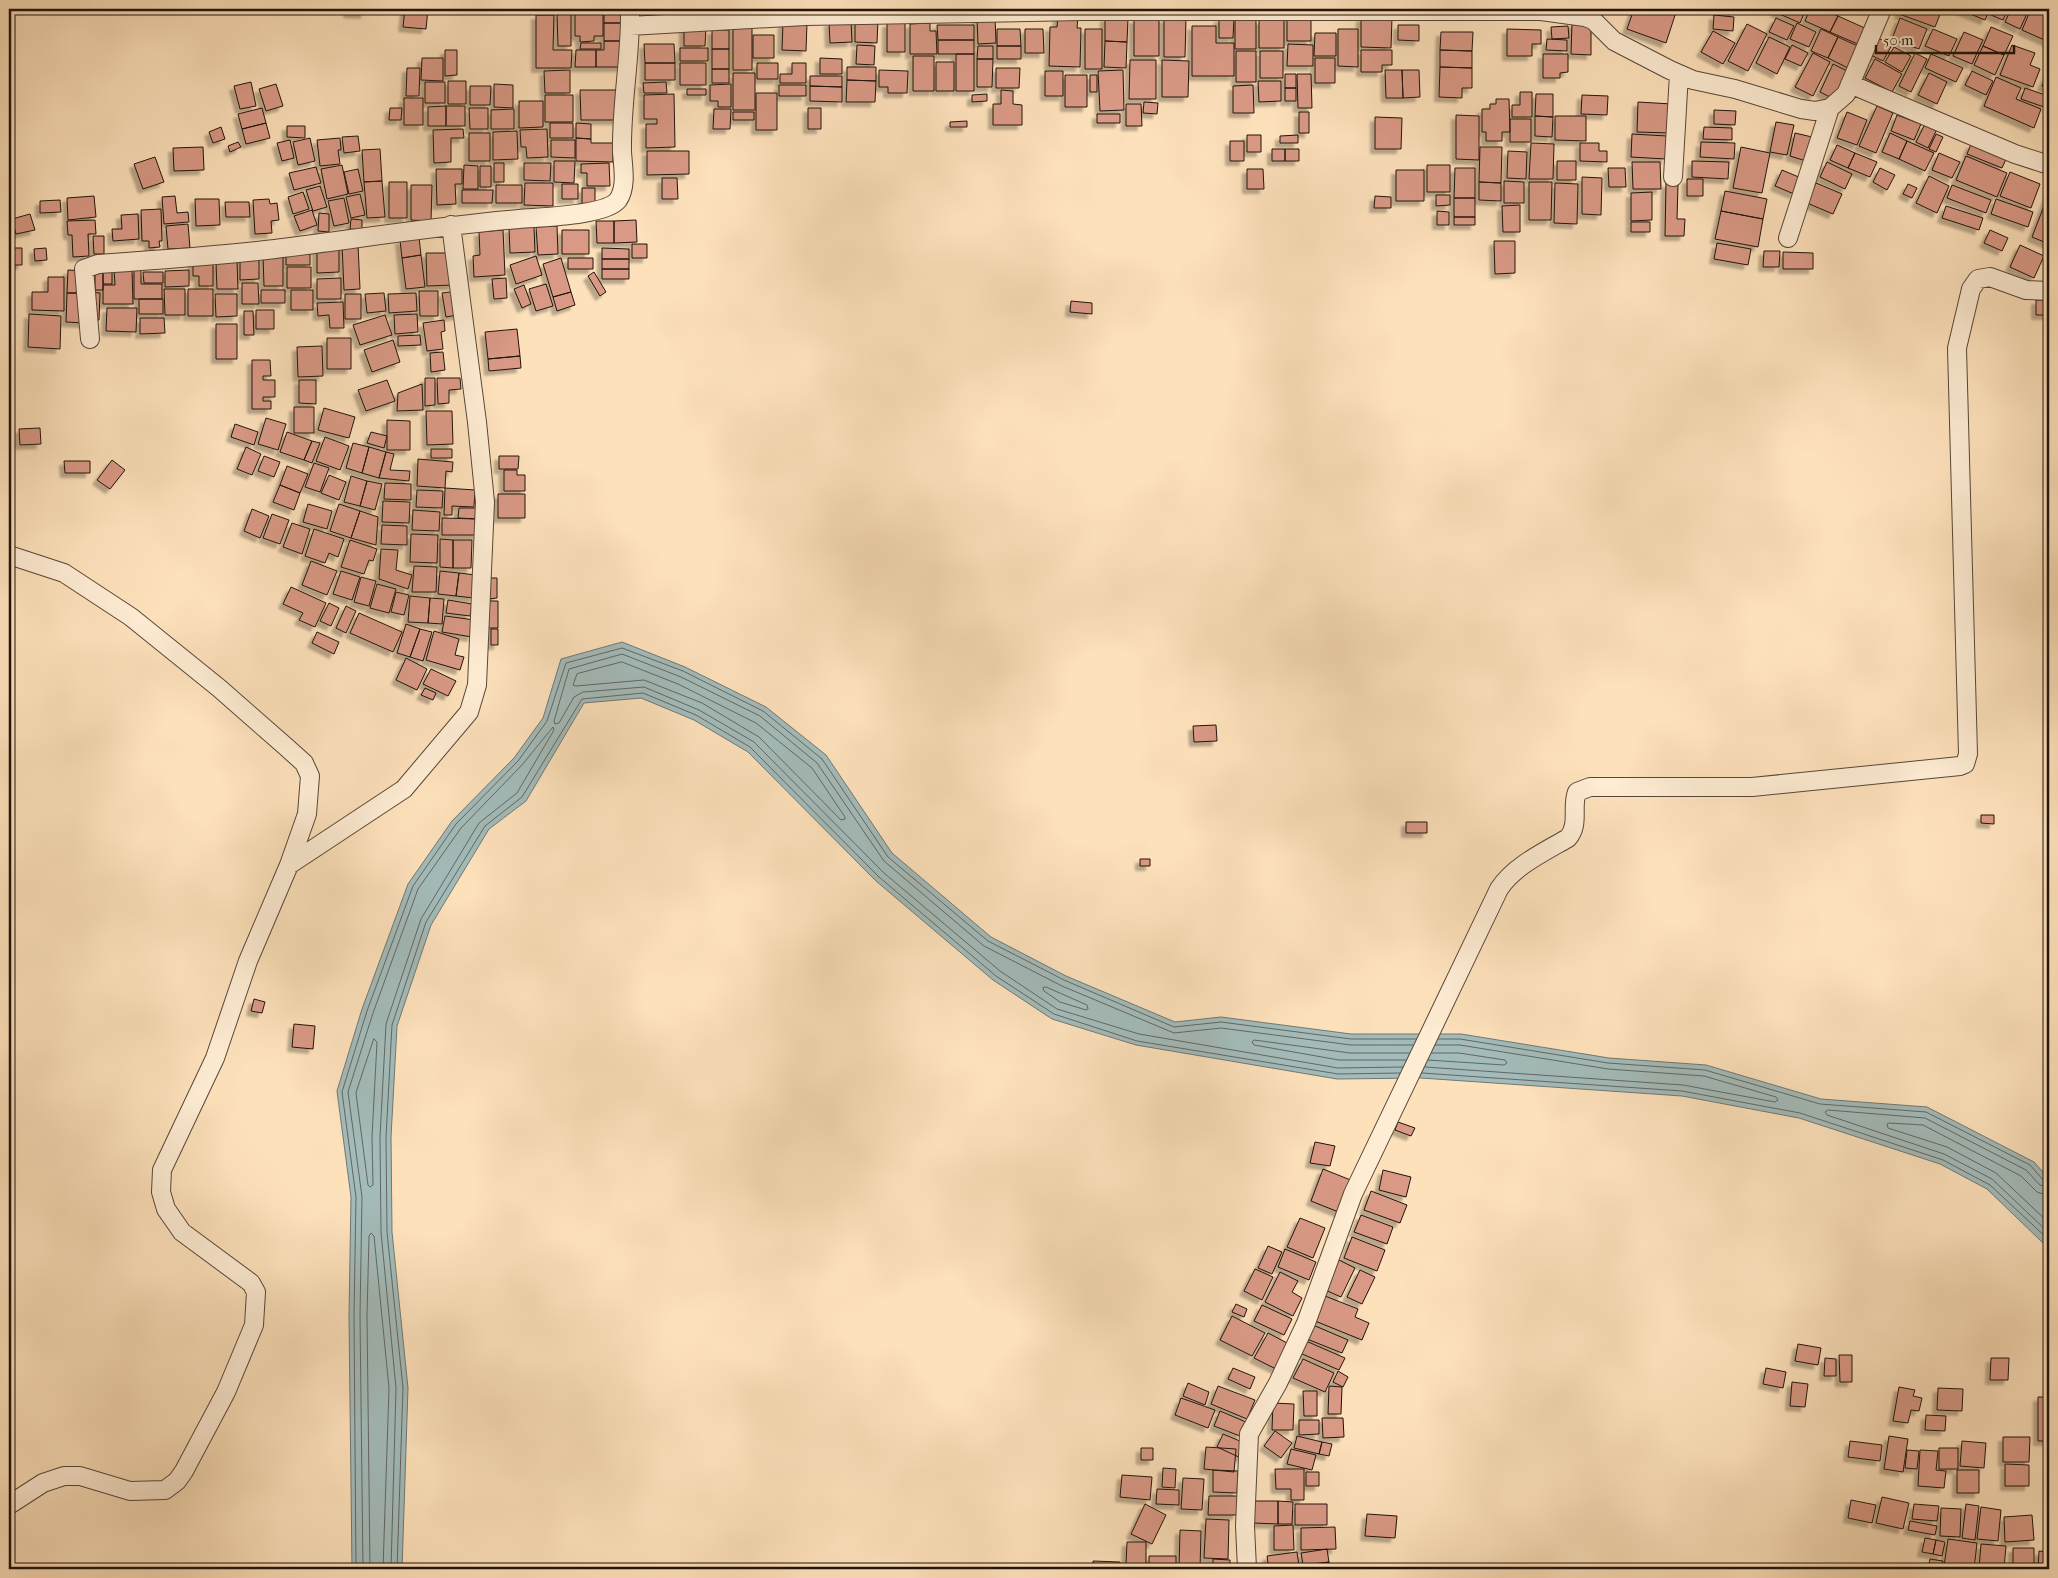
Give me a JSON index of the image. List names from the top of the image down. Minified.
{"scale_bar":"50 m"}
